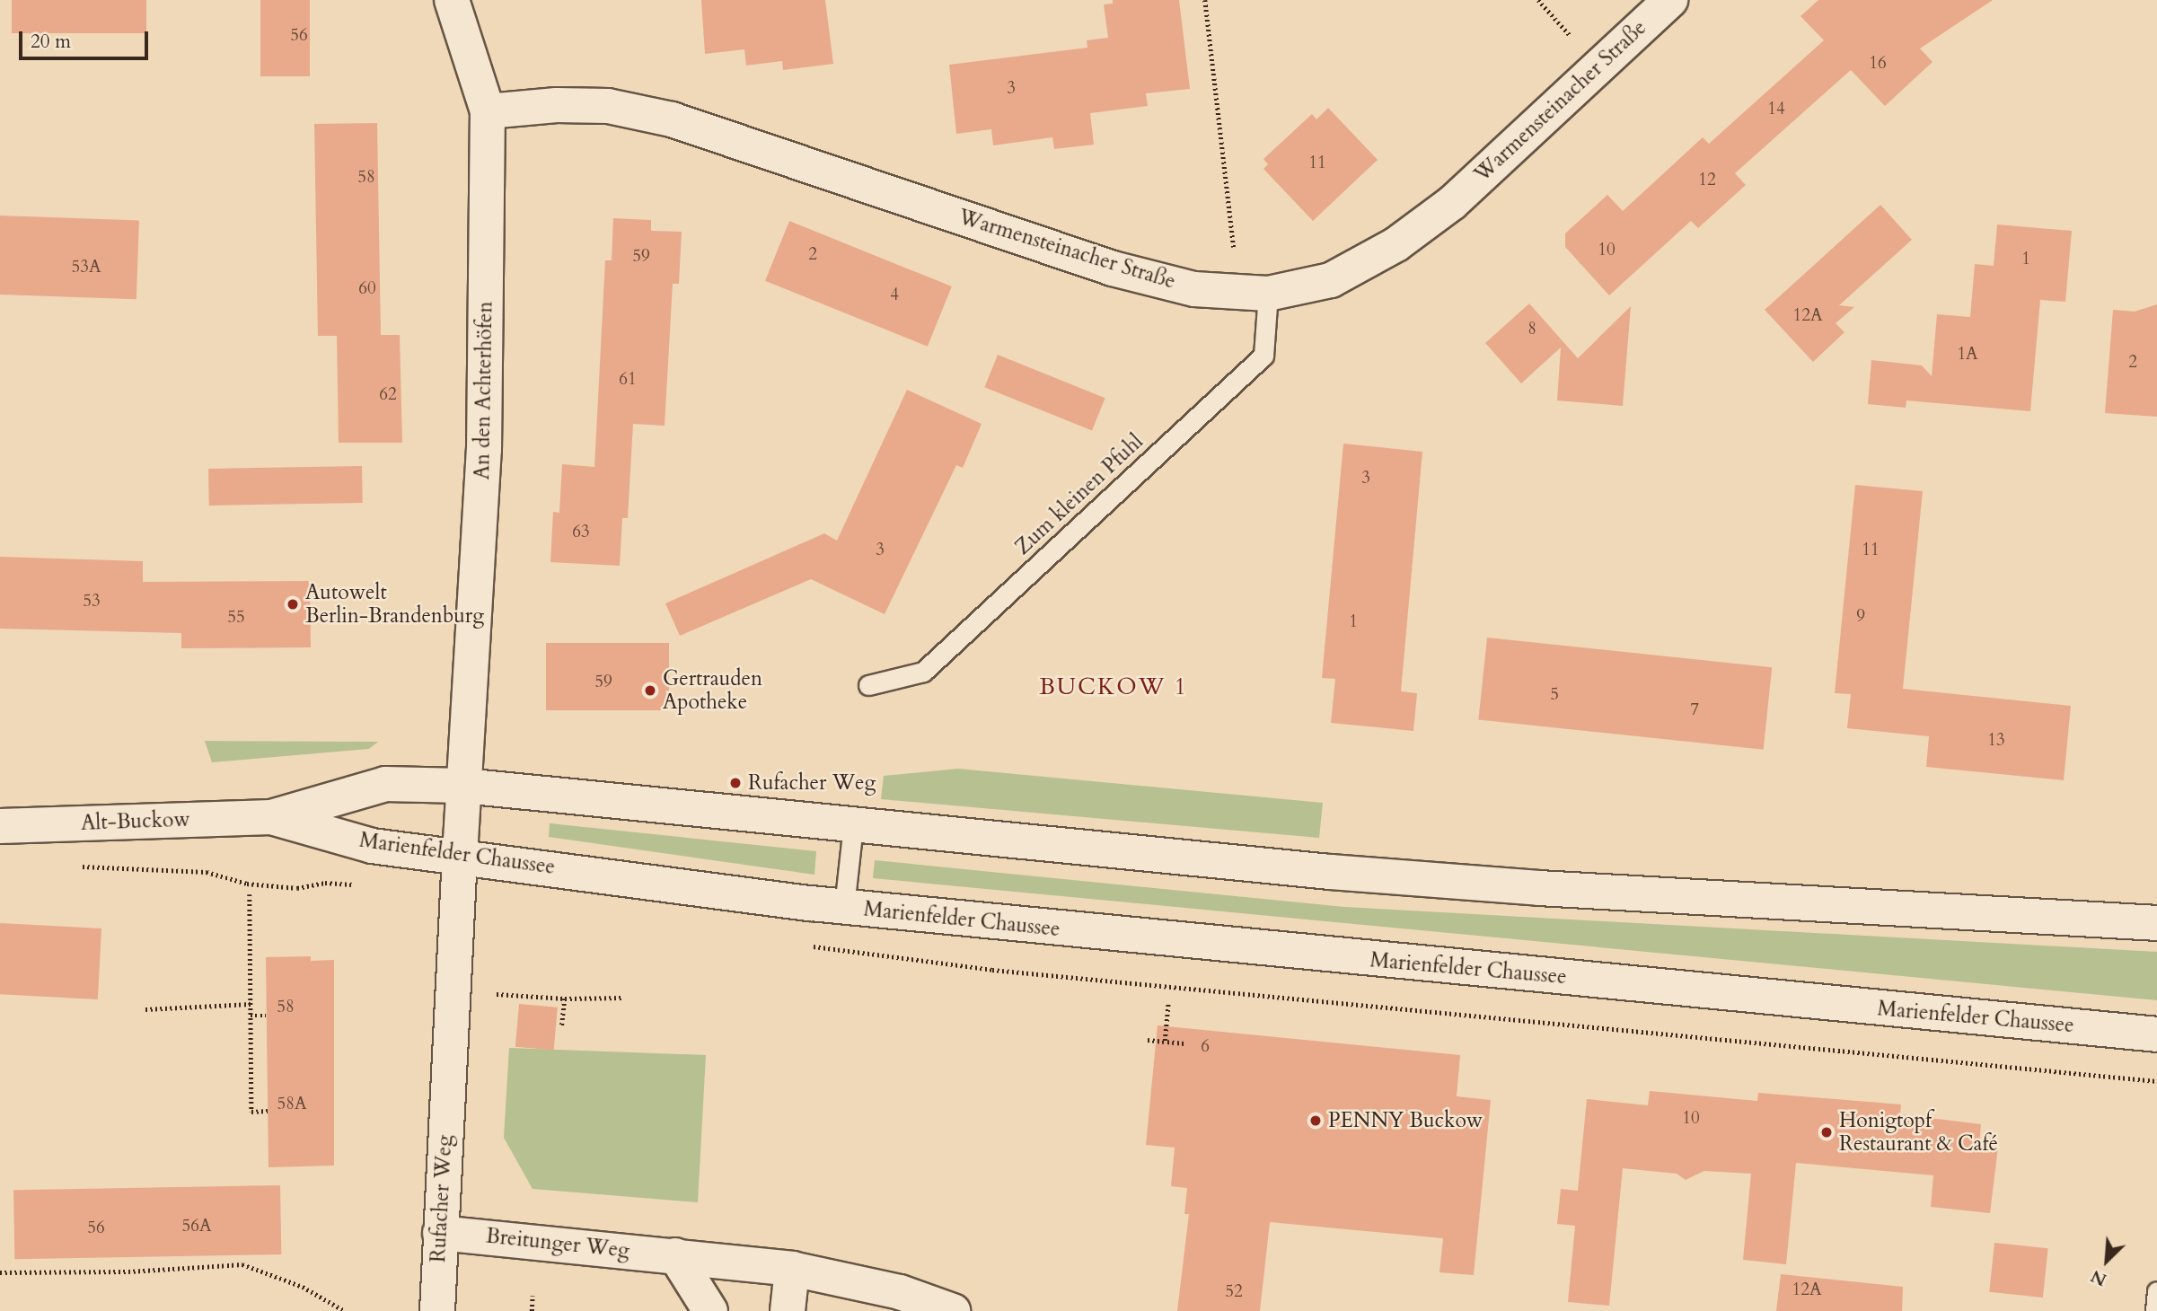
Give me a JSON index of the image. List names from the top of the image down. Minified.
{"streets":{"main road":["Warmensteinacher Straße","An den Achterhöfen","Alt-Buckow","Marienfelder Chaussee","Rufacher Weg","Breitunger Weg"],"lane":["Zum kleinen Pfuhl"]},"crossings":[["Warmensteinacher Straße","An den Achterhöfen"],["Warmensteinacher Straße","Zum kleinen Pfuhl"],["An den Achterhöfen","Rufacher Weg"],["Alt-Buckow","Marienfelder Chaussee"],["Marienfelder Chaussee","Rufacher Weg"],["Rufacher Weg","Breitunger Weg"]],"districts":["BUCKOW 1"],"places":["Autowelt Berlin-Brandenburg","Gertrauden Apotheke","Rufacher Weg","PENNY Buckow","Honigtopf Restaurant & Café"],"house_numbers":["56","16","3","14","11","58","12","10","2","59","1","53A","60","4","12A","8","1A","2","61","62","3","63","3","11","53","9","55","1","59","5","7","13","58","6","58A","10","56A","56","12A","52"],"scale_bar":"20 m","north":"bottom left"}
